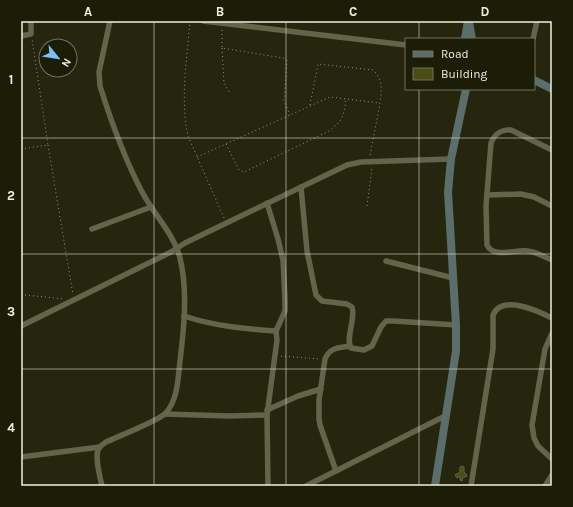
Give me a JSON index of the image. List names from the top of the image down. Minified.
{"legend":["Road","Building"],"north":"bottom right","grid":{"columns":["A","B","C","D"],"rows":["1","2","3","4"]}}
